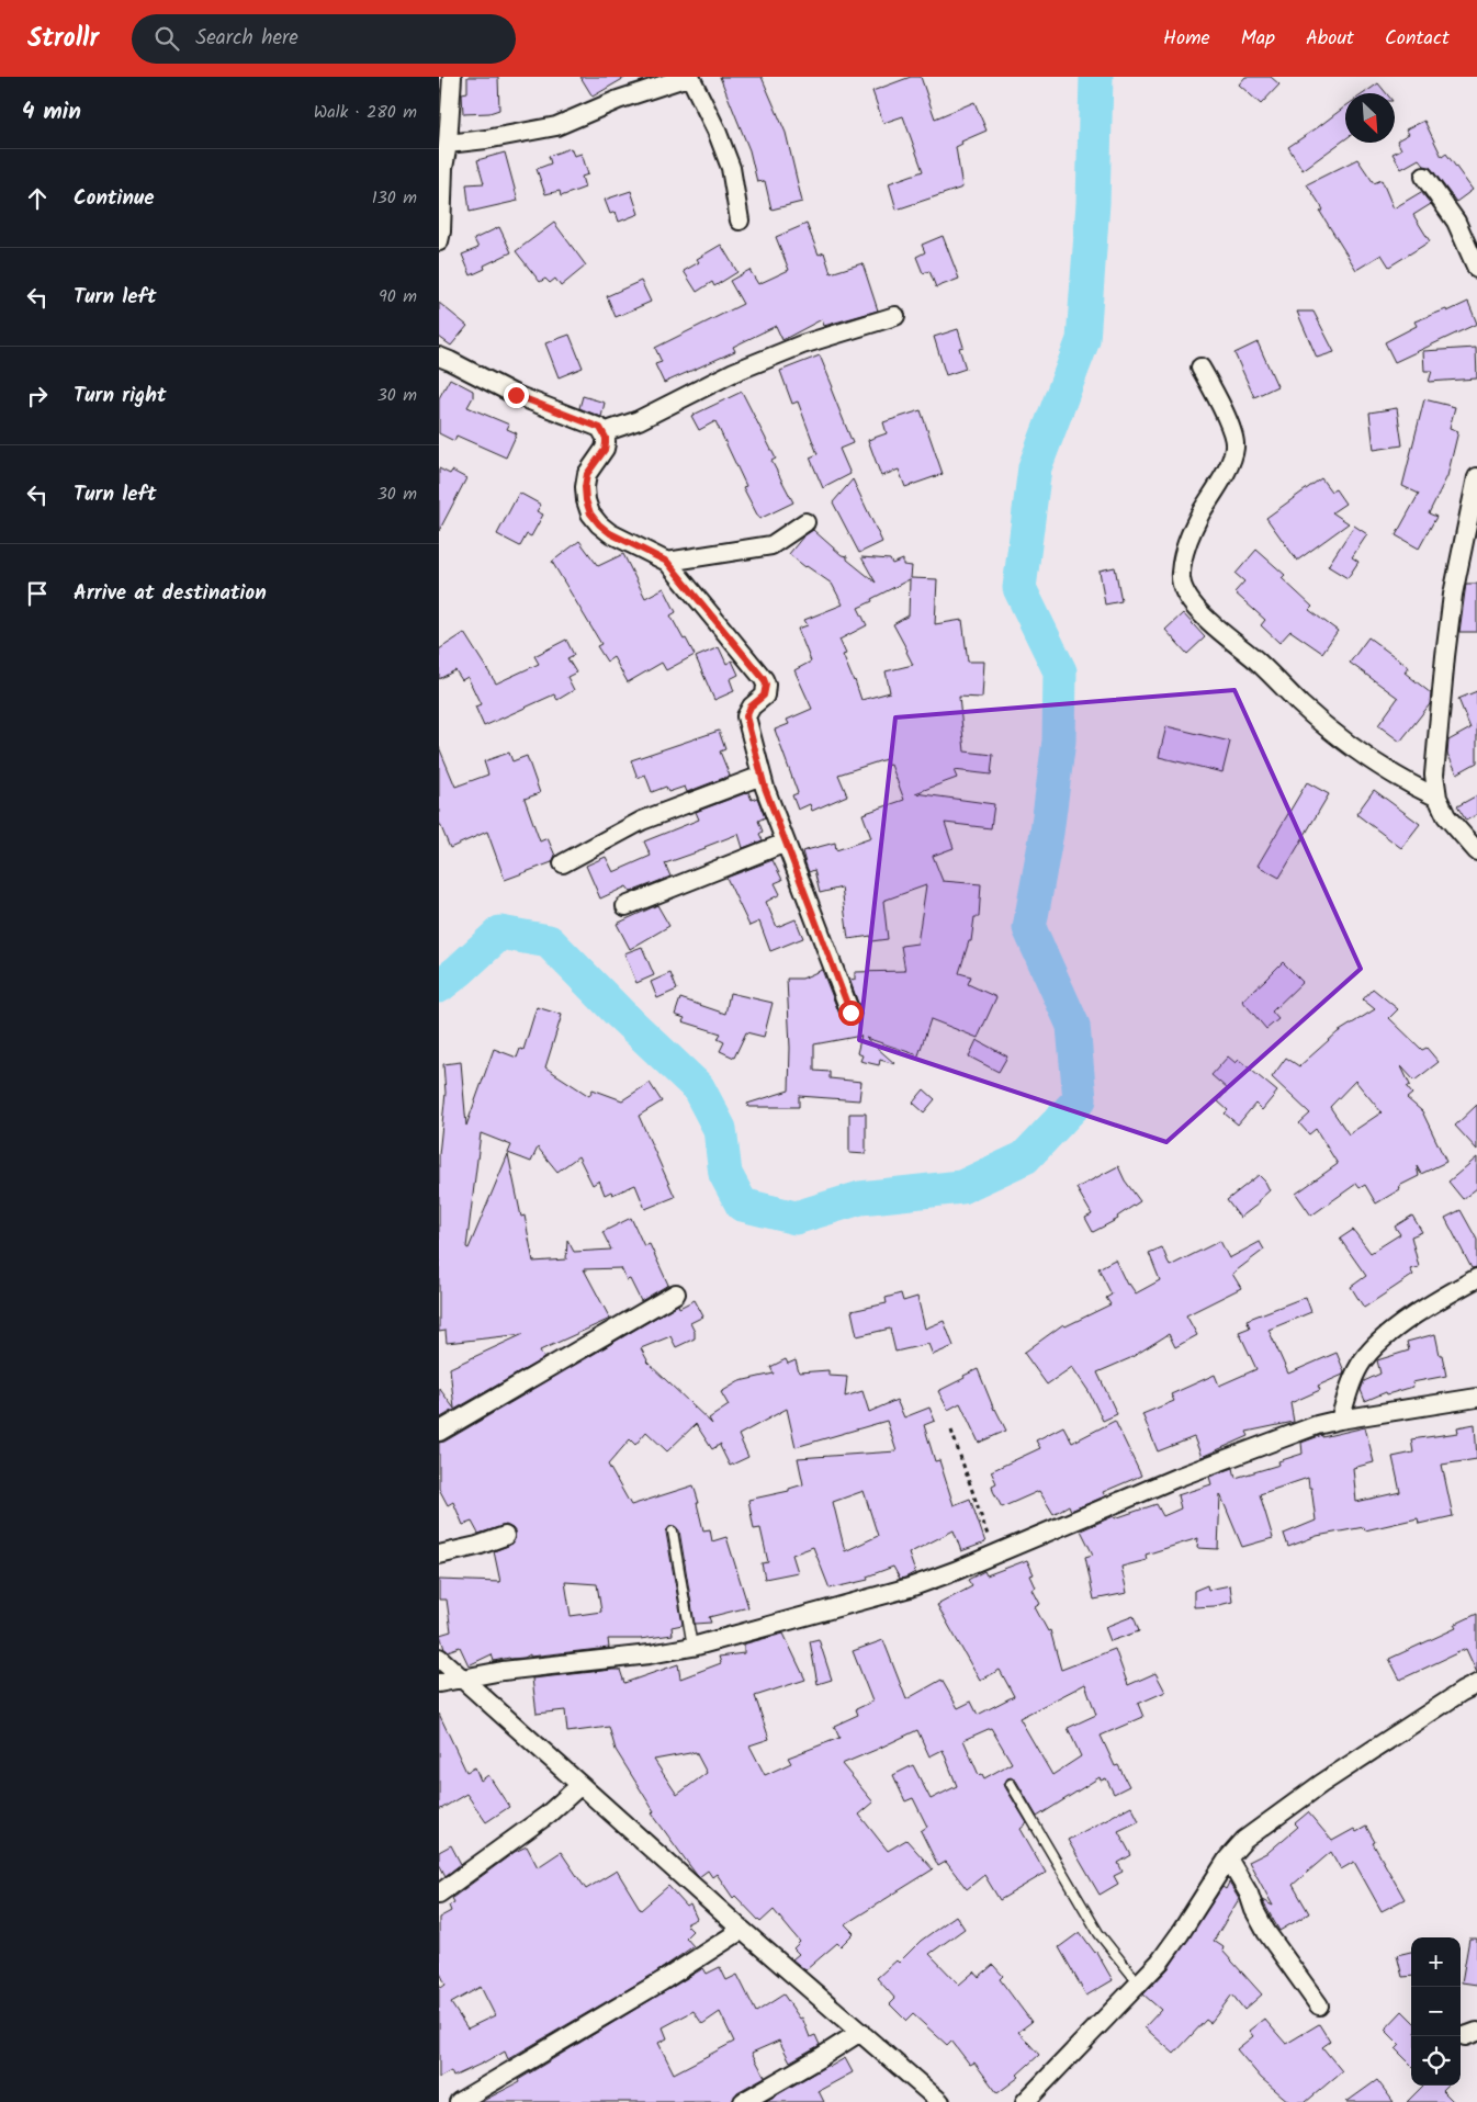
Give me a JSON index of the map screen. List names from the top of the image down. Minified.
{"north":"bottom right","page":{"header":"Strollr","search":"Search here","nav":["Home","Map","About","Contact"],"heading":["4 min","Walk · 280 m"],"list":[["Continue","130 m"],["Turn left","90 m"],["Turn right","30 m"],["Turn left","30 m"],"Arrive at destination"],"map_buttons":["+","−"]}}
